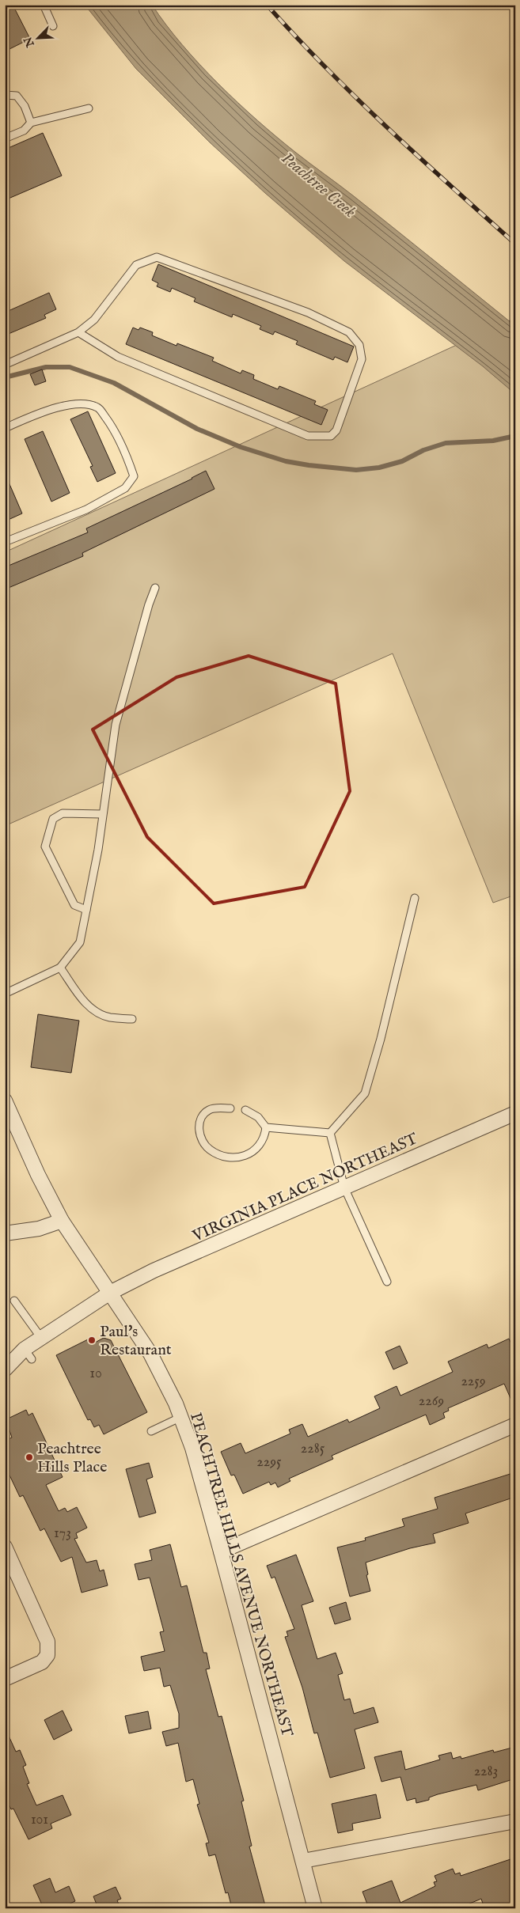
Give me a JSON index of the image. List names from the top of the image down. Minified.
{"streets":{"street":["VIRGINIA PLACE NORTHEAST","PEACHTREE HILLS AVENUE NORTHEAST"]},"crossings":[["VIRGINIA PLACE NORTHEAST","PEACHTREE HILLS AVENUE NORTHEAST"]],"water":["Peachtree Creek"],"places":["Paul's Restaurant","Peachtree Hills Place"],"house_numbers":["10","2259","2269","2285","2295","173","2283","101"],"north":"bottom left"}
